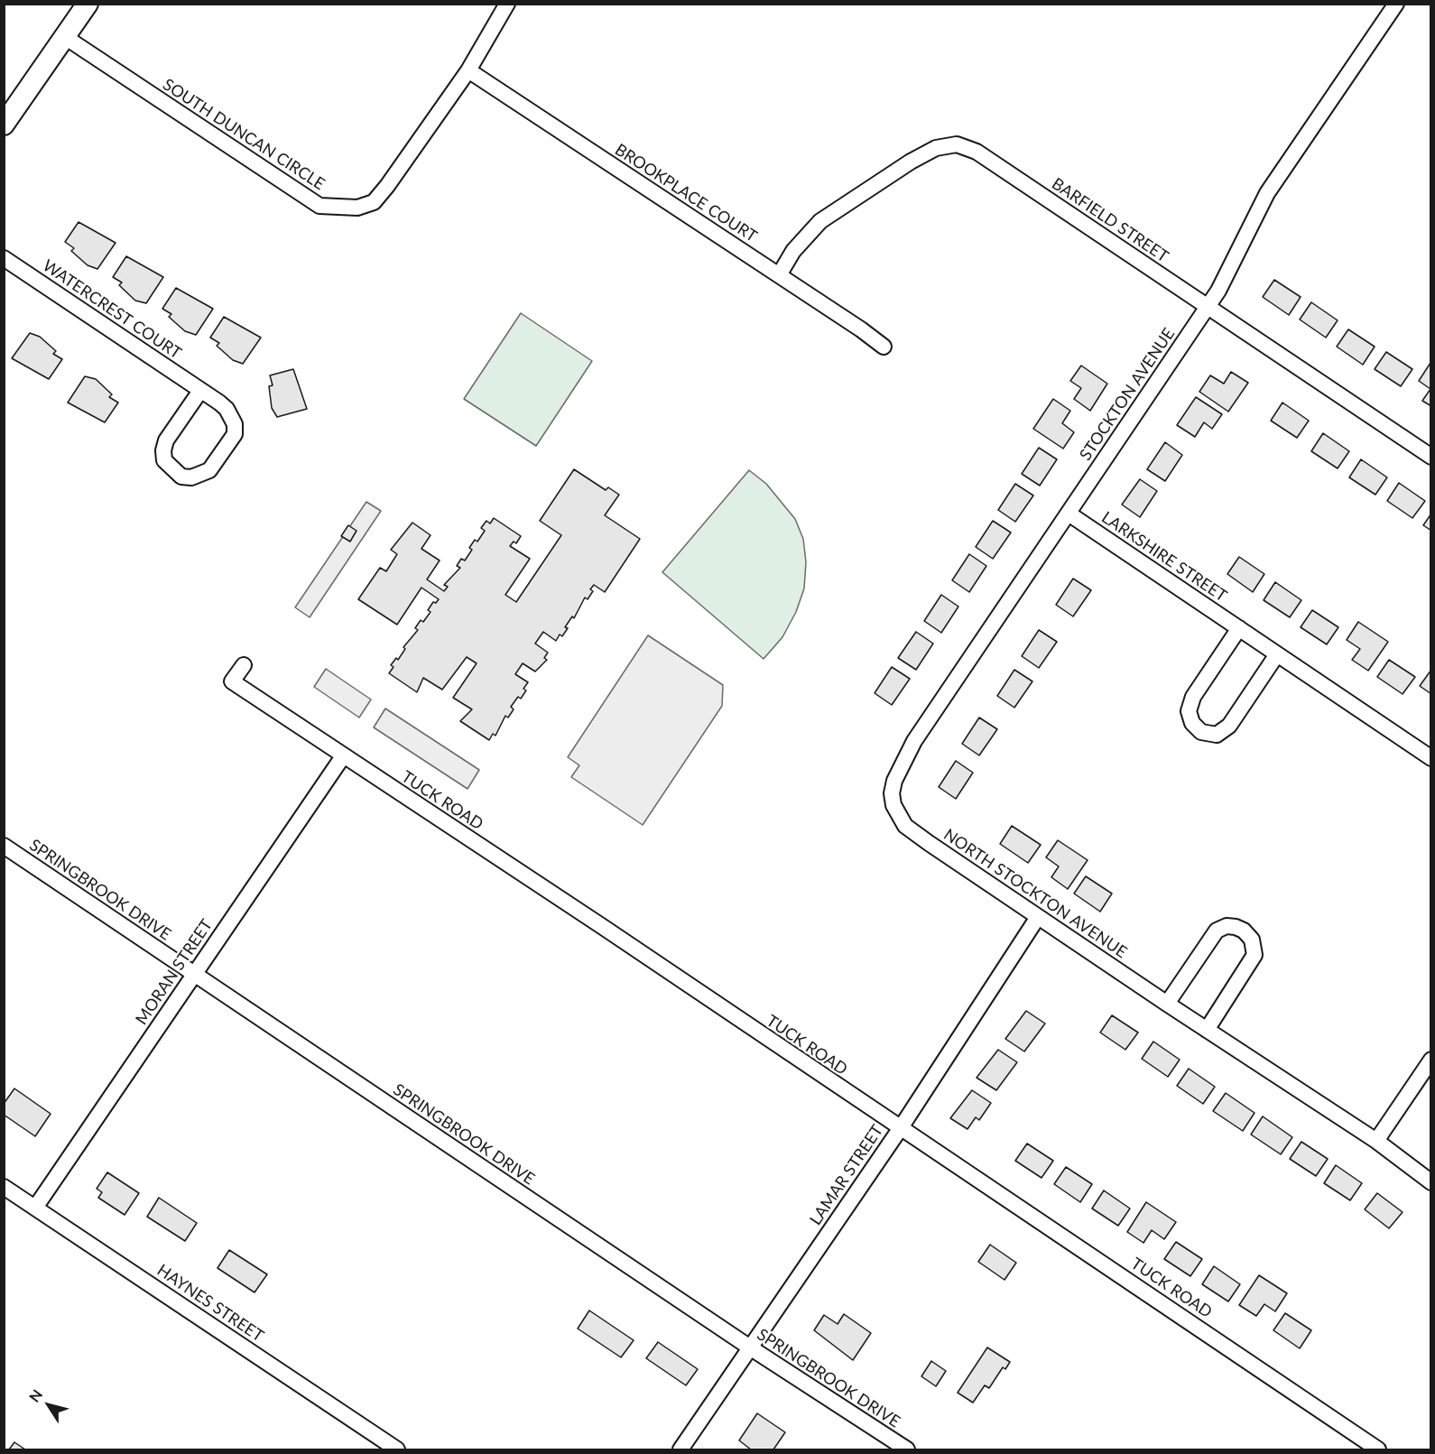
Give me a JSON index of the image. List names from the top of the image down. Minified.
{"streets":{"street":["SOUTH DUNCAN CIRCLE","BROOKPLACE COURT","BARFIELD STREET","WATERCREST COURT","STOCKTON AVENUE","LARKSHIRE STREET","TUCK ROAD","SPRINGBROOK DRIVE","NORTH STOCKTON AVENUE","MORAN STREET","LAMAR STREET","HAYNES STREET"]},"crossings":[["SOUTH DUNCAN CIRCLE","BROOKPLACE COURT"],["BROOKPLACE COURT","BARFIELD STREET"],["BARFIELD STREET","STOCKTON AVENUE"],["STOCKTON AVENUE","LARKSHIRE STREET"],["STOCKTON AVENUE","NORTH STOCKTON AVENUE"],["TUCK ROAD","MORAN STREET"],["TUCK ROAD","LAMAR STREET"],["SPRINGBROOK DRIVE","MORAN STREET"],["SPRINGBROOK DRIVE","LAMAR STREET"],["NORTH STOCKTON AVENUE","LAMAR STREET"],["MORAN STREET","HAYNES STREET"]],"north":"top left"}
